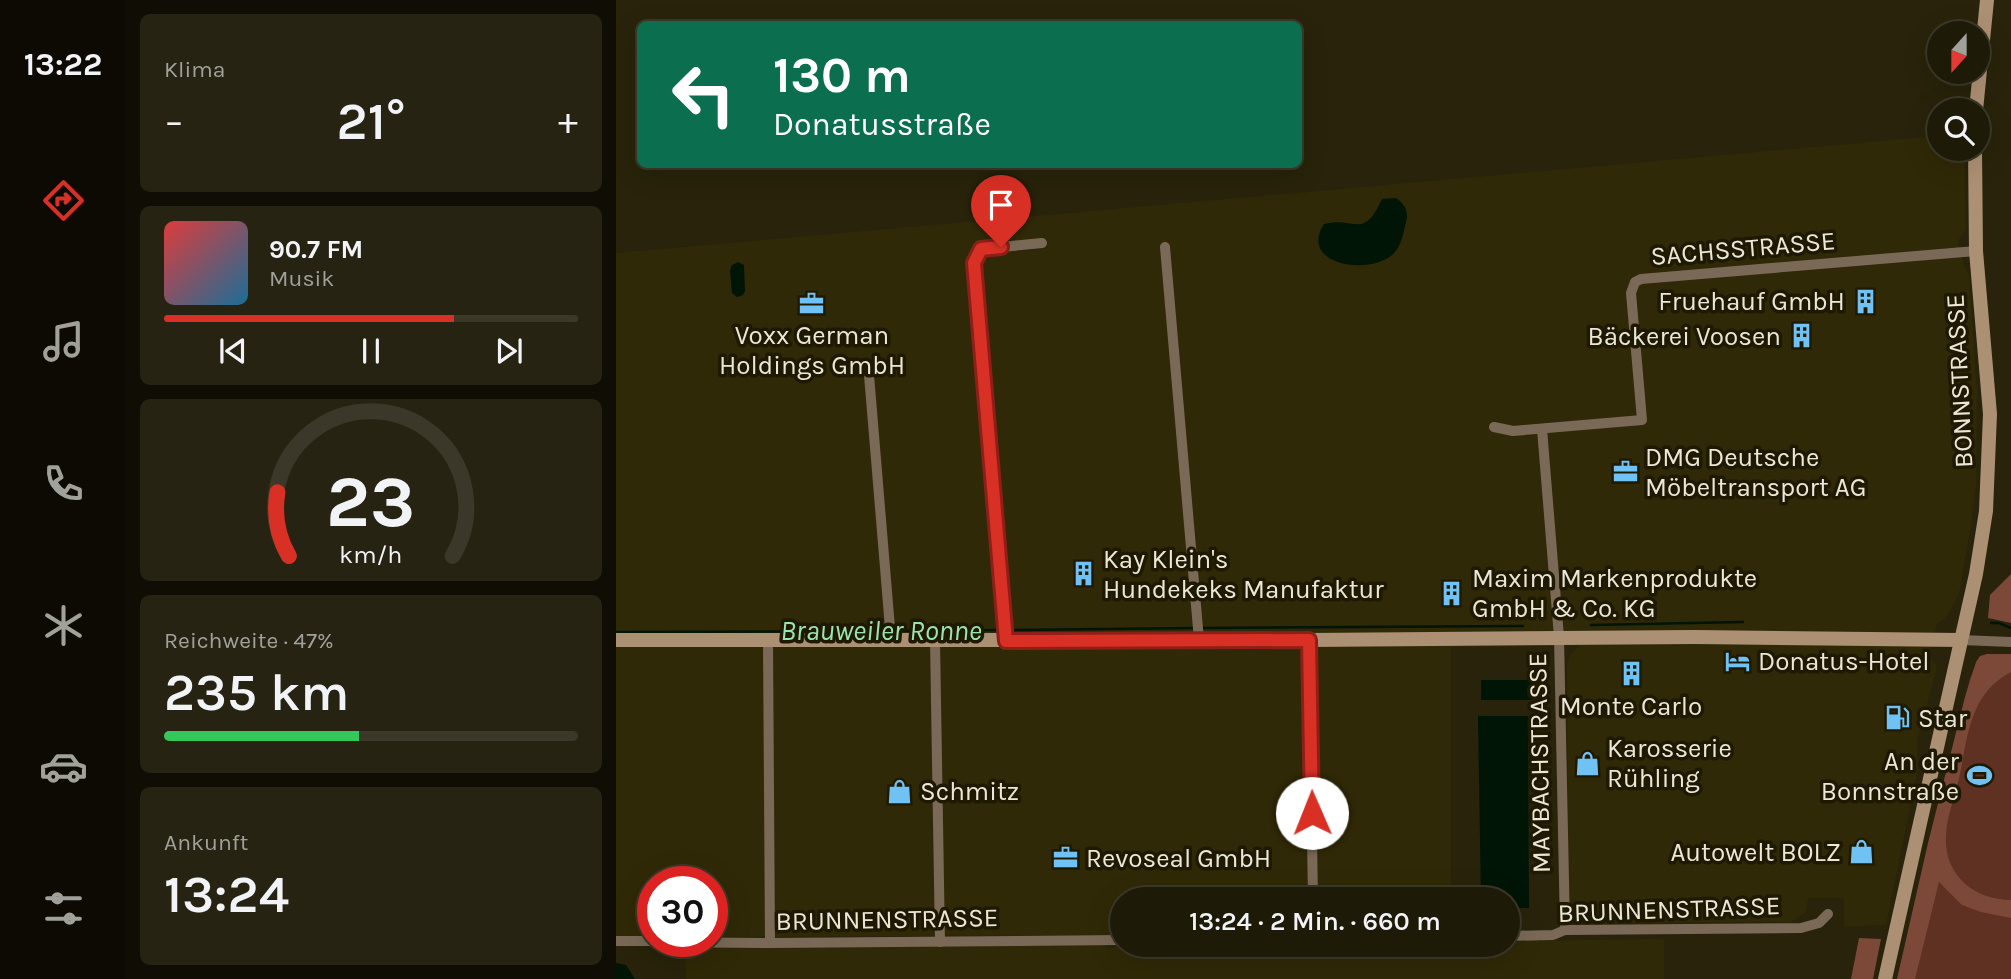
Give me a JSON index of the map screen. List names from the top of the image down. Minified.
{"streets":{"street":["SACHSSTRASSE","BONNSTRASSE","MAYBACHSTRASSE","BRUNNENSTRASSE"]},"crossings":[["SACHSSTRASSE","BONNSTRASSE"],["SACHSSTRASSE","MAYBACHSTRASSE"],["MAYBACHSTRASSE","BRUNNENSTRASSE"]],"water":["Brauweiler Ronne"],"places":{"building":["Fruehauf GmbH","Bäckerei Voosen","Kay Klein's Hundekeks Manufaktur","Maxim Markenprodukte GmbH & Co. KG","Monte Carlo"],"office":["Voxx German Holdings GmbH","DMG Deutsche Möbeltransport AG","Revoseal GmbH"],"hotel":["Donatus-Hotel"],"fuel station":["Star"],"shop":["Karosserie Rühling","Schmitz","Autowelt BOLZ"],"sports":["An der Bonnstraße"]},"north":"bottom","page":{"tabs":"13:22","tile":["Klima",["Reichweite · 47%","235 km"],["Ankunft","13:24"]],"turn":["130 m","Donatusstraße"],"heat":["−","21°","+"],"song":["90.7 FM","Musik"],"limit":"30","trip":"13:24 · 2 Min. · 660 m","gauge":["23","km/h"]}}
